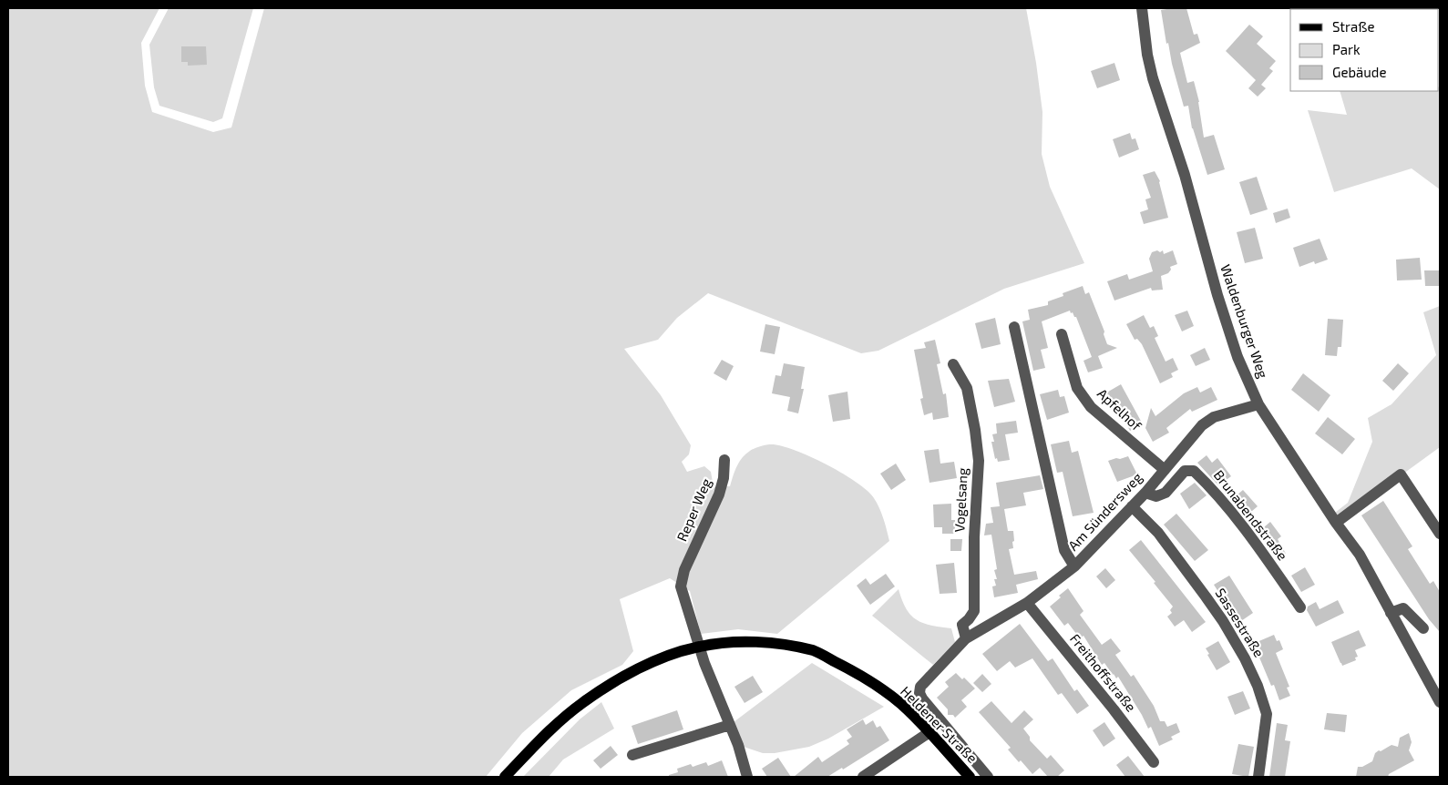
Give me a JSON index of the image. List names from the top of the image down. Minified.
{"streets":{"main road":["Heldener Straße"],"street":["Waldenburger Weg","Apfelhof","Vogelsang","Reper Weg","Am Sündersweg","Brunabendstraße","Sassestraße","Freithoffstraße"]},"crossings":[["Waldenburger Weg","Am Sündersweg"],["Apfelhof","Am Sündersweg"],["Vogelsang","Am Sündersweg"],["Reper Weg","Heldener Straße"],["Am Sündersweg","Brunabendstraße"],["Am Sündersweg","Sassestraße"],["Am Sündersweg","Freithoffstraße"]],"legend":["Straße","Park","Gebäude"]}
